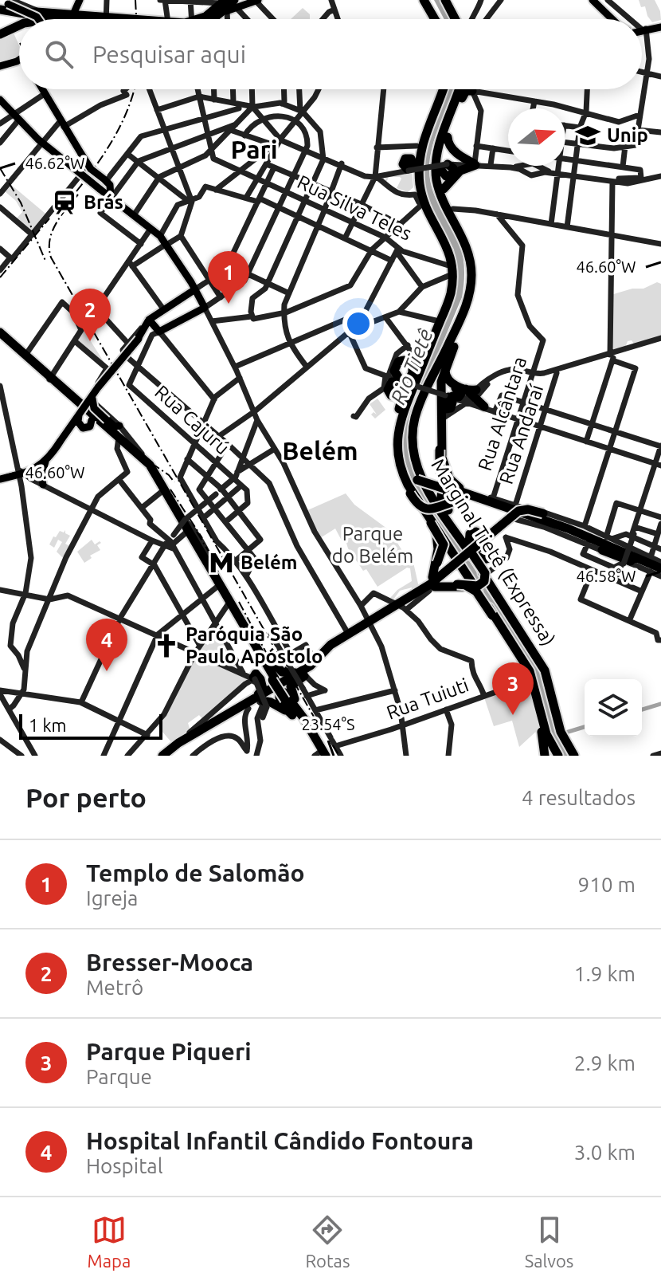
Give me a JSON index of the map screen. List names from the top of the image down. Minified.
{"streets":{"highway":["Marginal Tietê (Expressa)"],"street":["Rua Silva Teles","Rua Alcântara","Rua Cajurú","Rua Andaraí","Rua Tuiuti"]},"districts":["Pari","Belém"],"water":["Rio Tietê"],"parks":["Parque do Belém"],"places":{"school or university":["Unip"],"station":["Brás"],"metro station":["Belém"],"church":["Paróquia São Paulo Apóstolo"]},"scale_bar":"1 km","north":"right","page":{"search":"Pesquisar aqui","pins":["1","2","4","3"],"scale":"1 km","heading":["Por perto","4 resultados"],"list":[{"mark":"1","name":"Templo de Salomão","note":"Igreja","value":"910 m"},{"mark":"2","name":"Bresser-Mooca","note":"Metrô","value":"1.9 km"},{"mark":"3","name":"Parque Piqueri","note":"Parque","value":"2.9 km"},{"mark":"4","name":"Hospital Infantil Cândido Fontoura","note":"Hospital","value":"3.0 km"}],"nav":["Mapa","Rotas","Salvos"]},"coordinates":["46.62°W","46.60°W","46.58°W","23.54°S"]}
